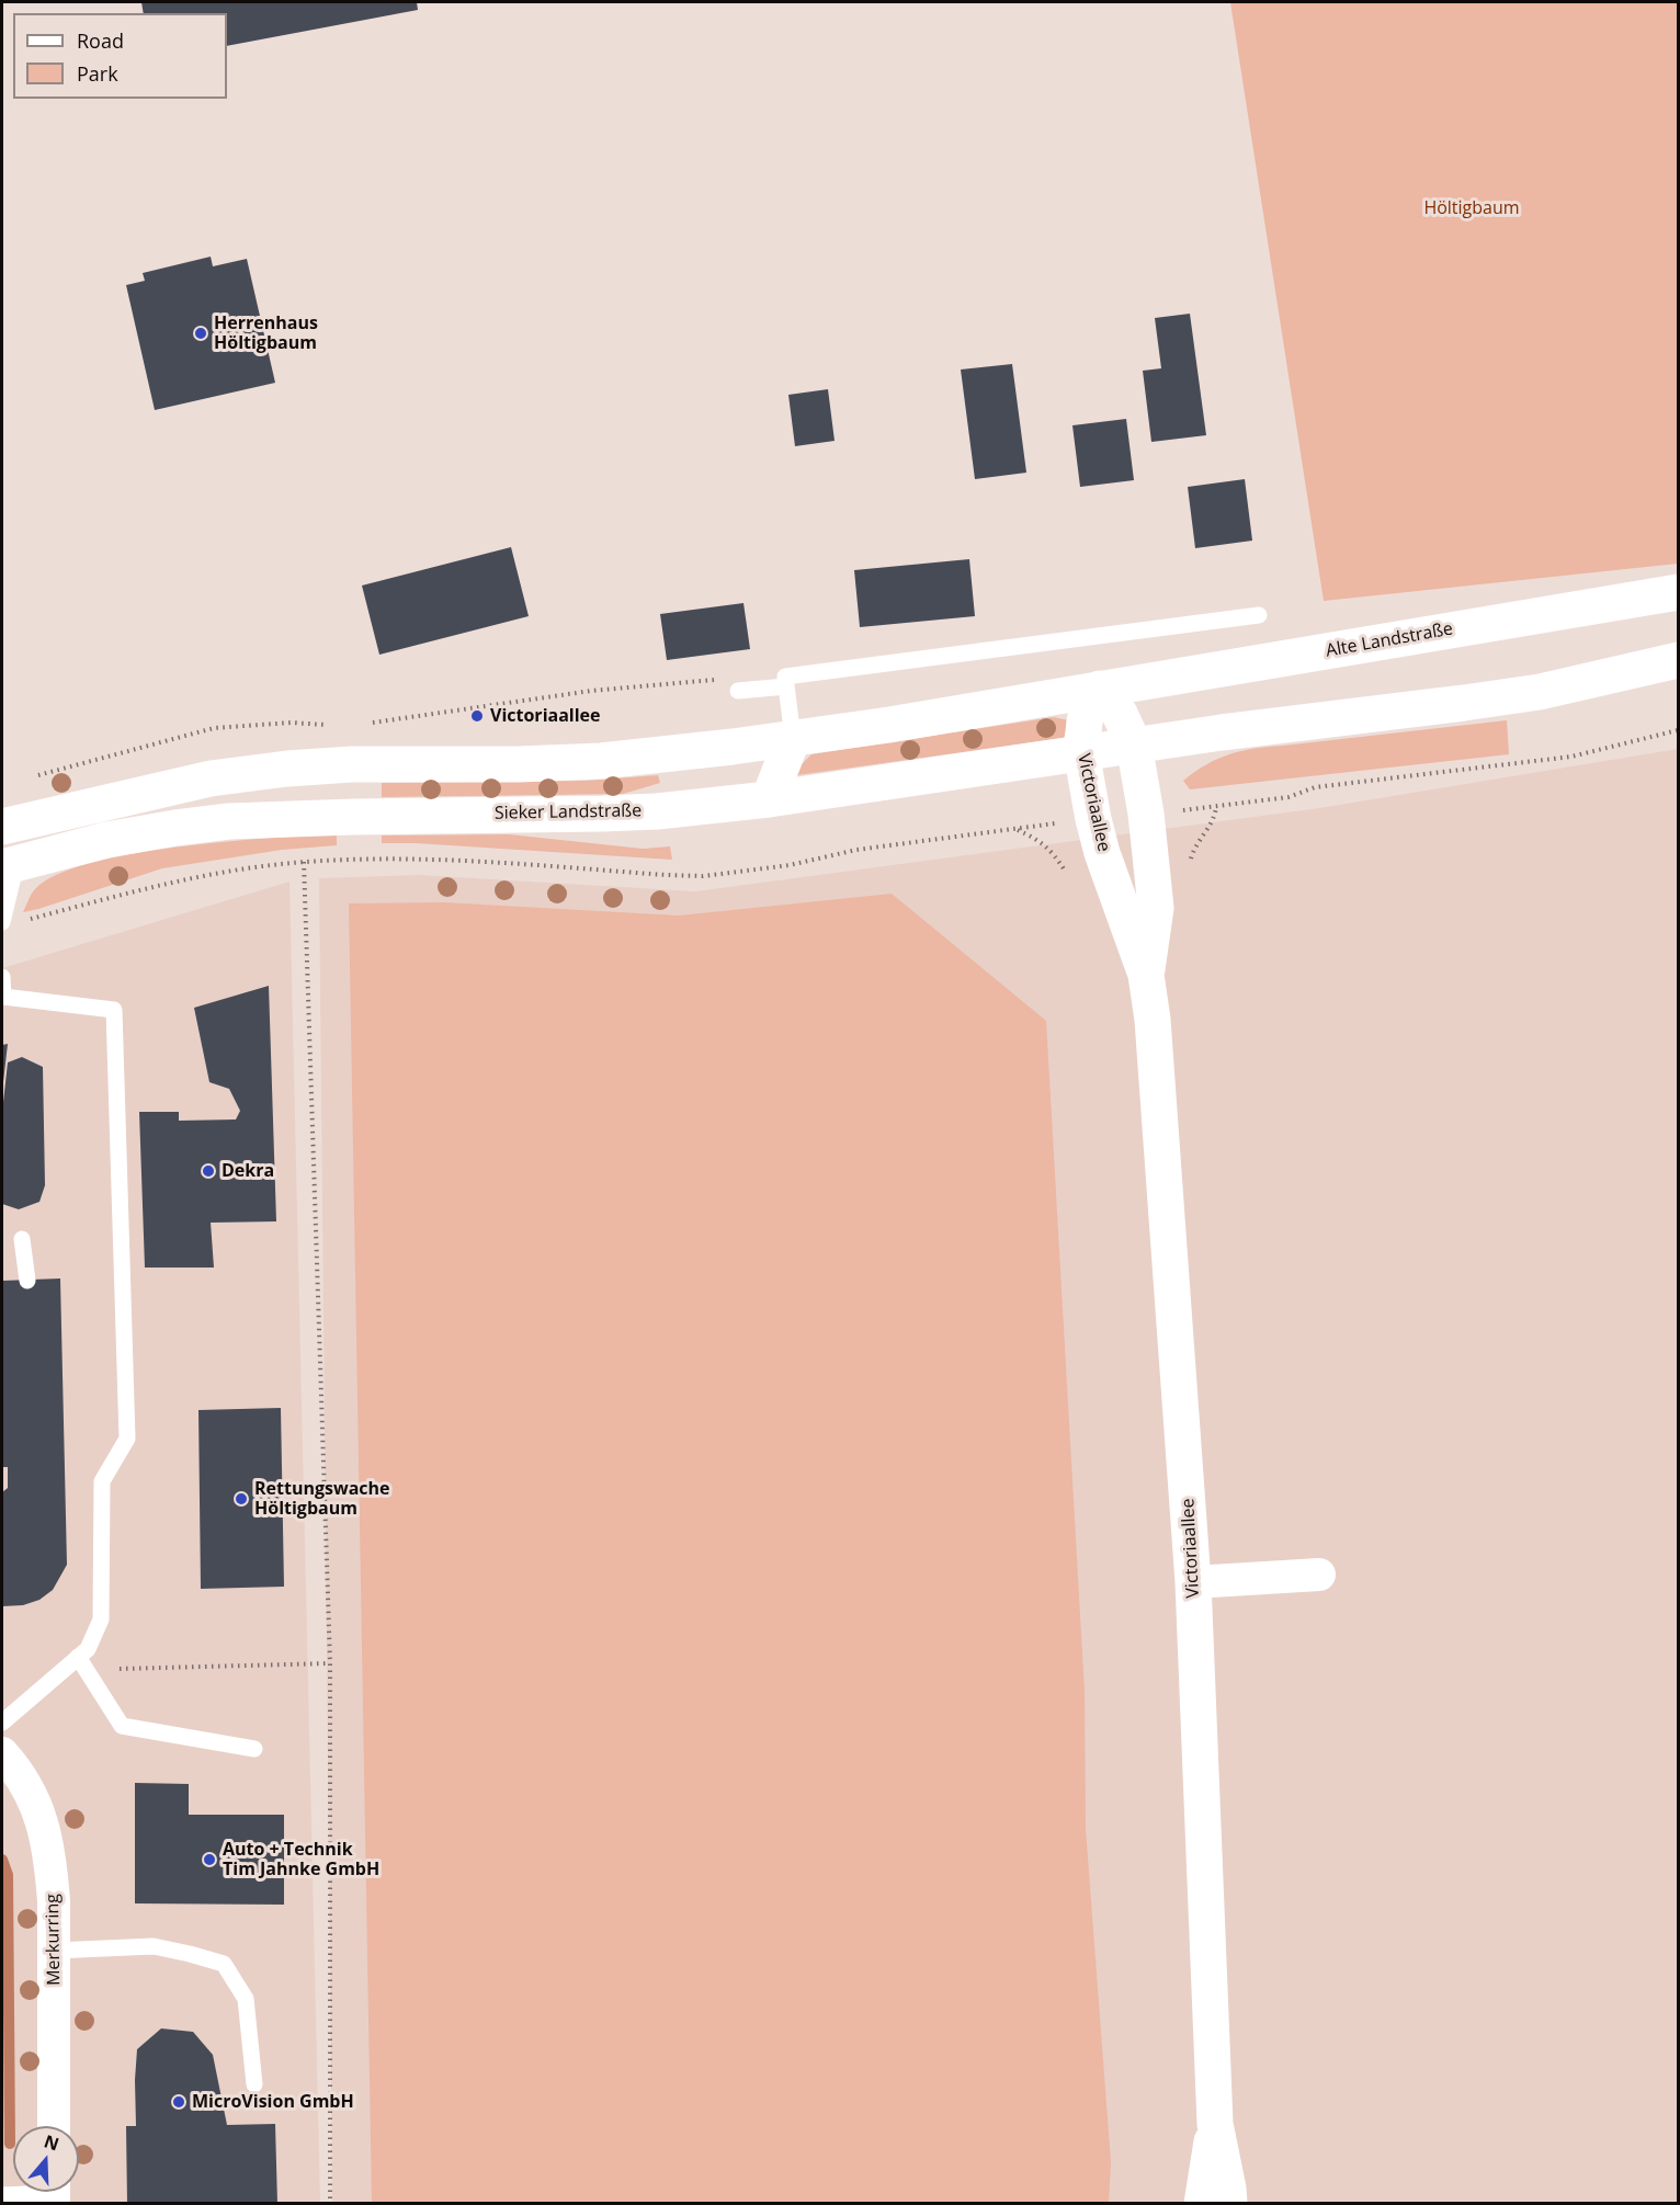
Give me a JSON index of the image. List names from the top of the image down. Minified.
{"streets":{"main road":["Alte Landstraße","Victoriaallee","Sieker Landstraße"],"street":["Merkurring"]},"crossings":[["Alte Landstraße","Victoriaallee"],["Victoriaallee","Sieker Landstraße"]],"parks":["Höltigbaum"],"places":["Herrenhaus Höltigbaum","Victoriaallee","Dekra","Rettungswache Höltigbaum","Auto + Technik Tim Jahnke GmbH","MicroVision GmbH"],"legend":["Road","Park"],"north":"top"}
